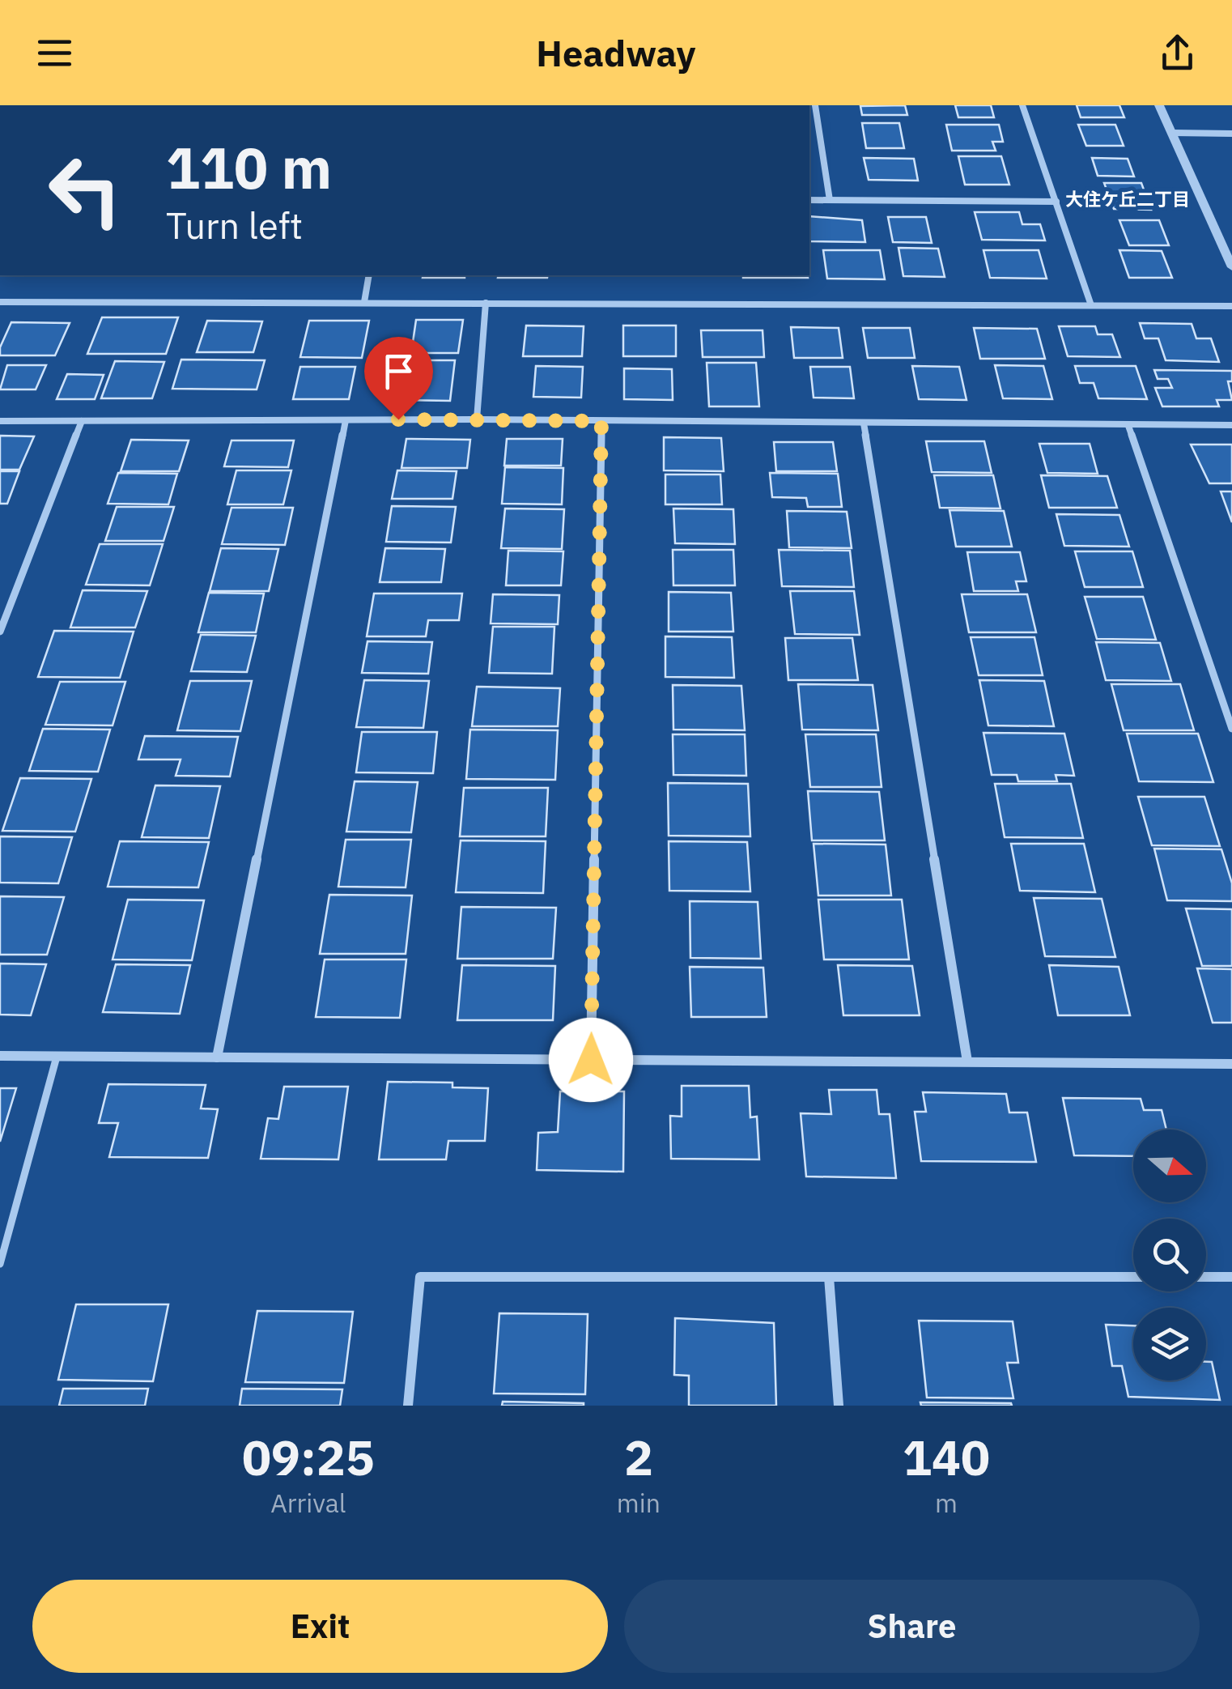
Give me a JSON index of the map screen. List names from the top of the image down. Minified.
{"districts":["大住ケ丘二丁目"],"north":"right","page":{"header":"Headway","turn":["110 m","Turn left"],"eta":["09:25","Arrival","2","min","140","m"],"buttons":["Exit","Share"]}}
